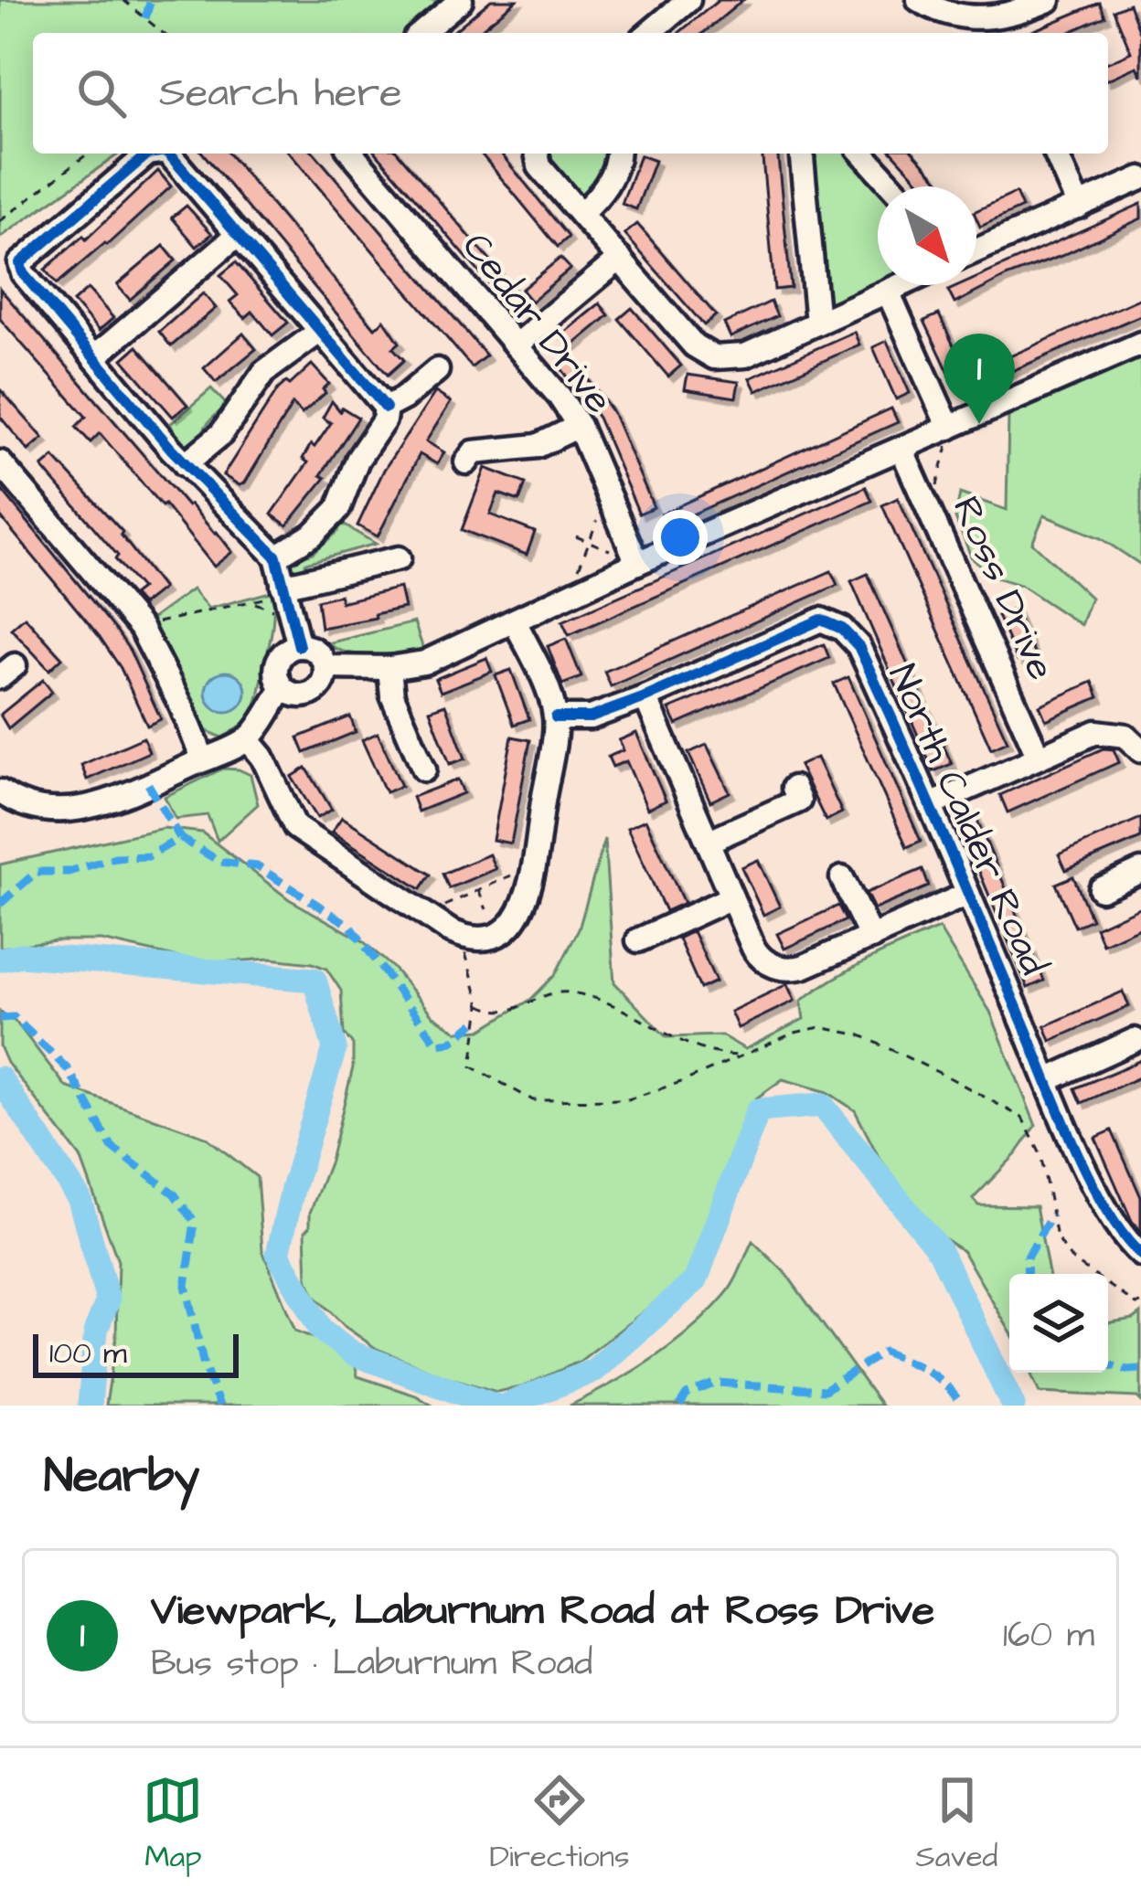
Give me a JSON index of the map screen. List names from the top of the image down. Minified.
{"streets":{"street":["Cedar Drive","Ross Drive","North Calder Road"]},"scale_bar":"100 m","north":"bottom right","page":{"search":"Search here","pins":"1","scale":"100 m","heading":"Nearby","list":[{"mark":"1","name":"Viewpark, Laburnum Road at Ross Drive","note":"Bus stop · Laburnum Road","value":"160 m"}],"nav":["Map","Directions","Saved"]}}
